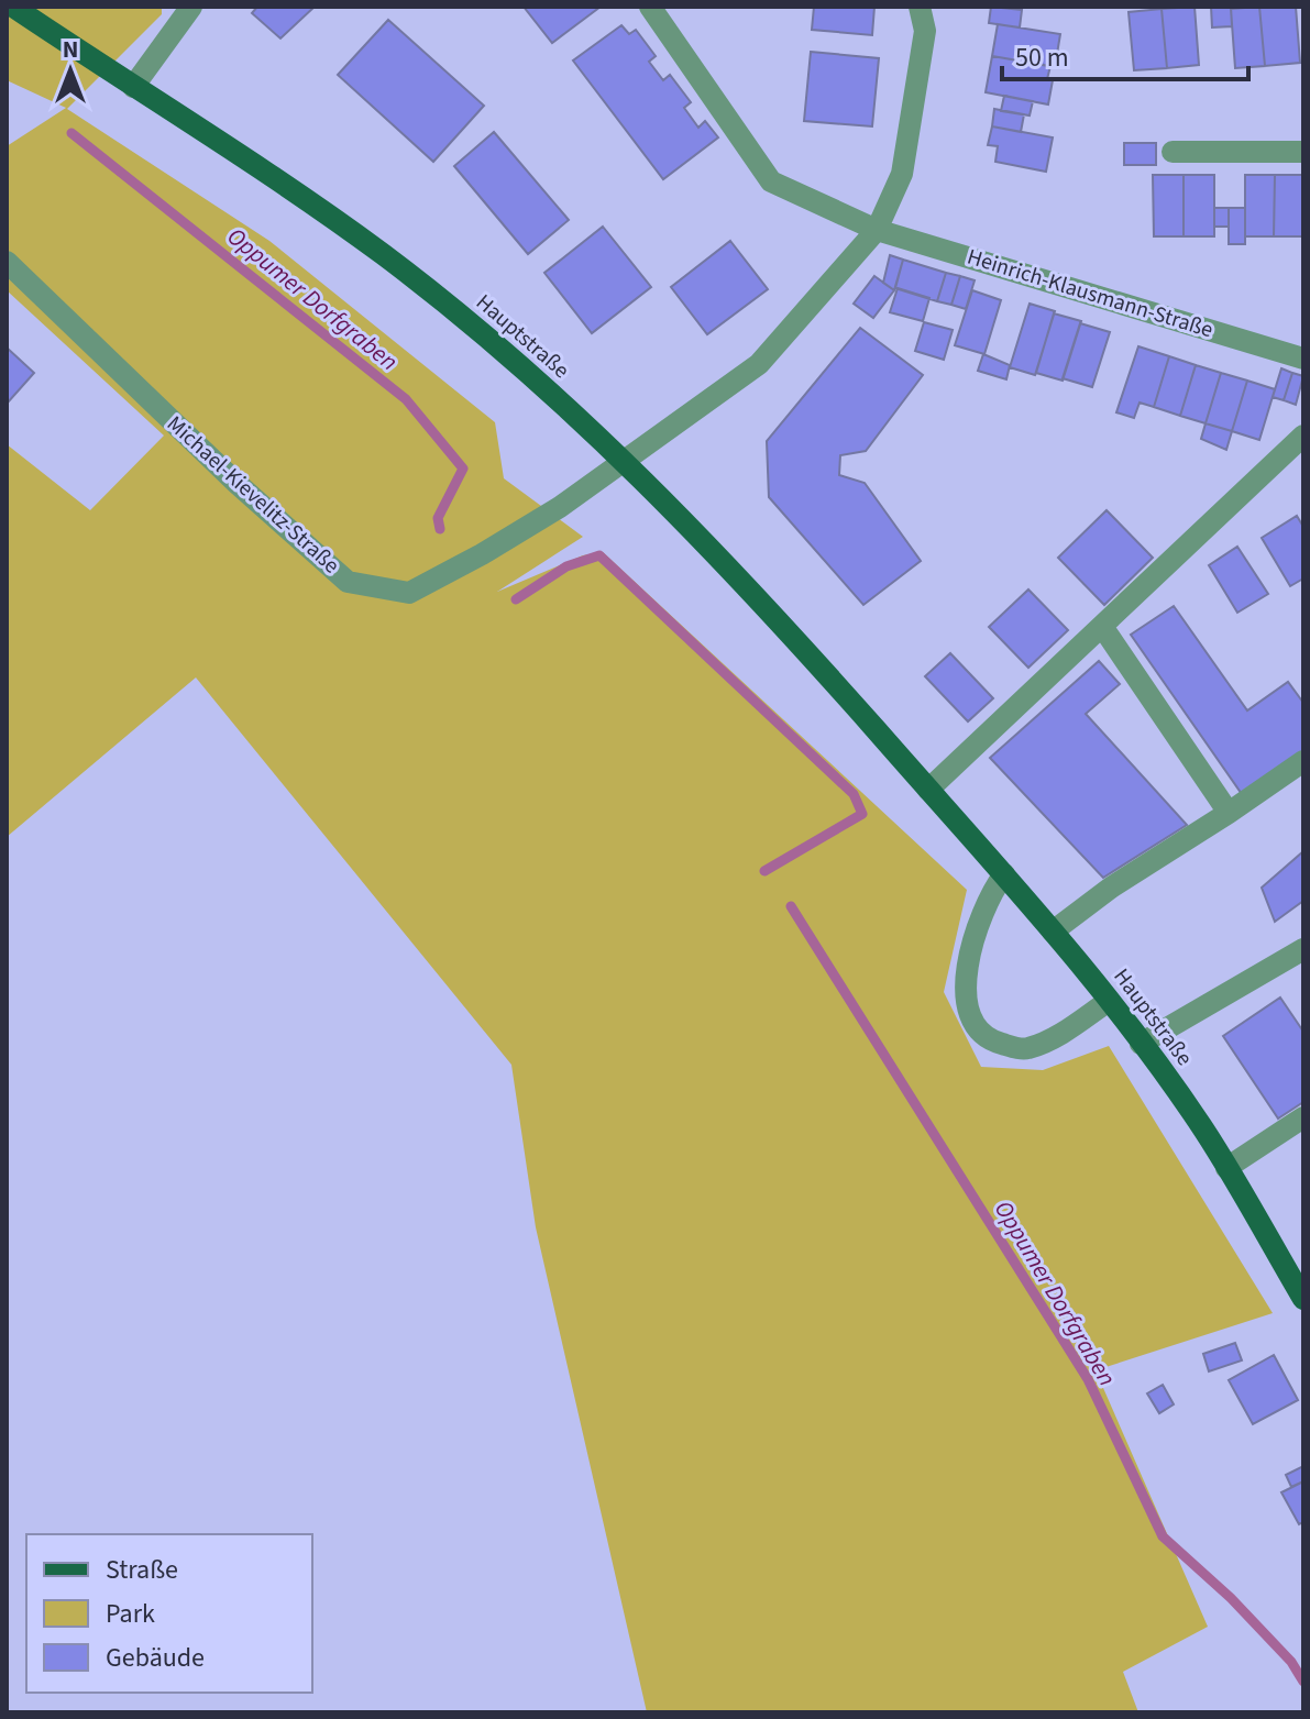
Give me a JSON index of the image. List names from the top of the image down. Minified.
{"streets":{"main road":["Hauptstraße"],"street":["Heinrich-Klausmann-Straße","Michael-Kievelitz-Straße"]},"crossings":[["Hauptstraße","Michael-Kievelitz-Straße"]],"water":["Oppumer Dorfgraben"],"legend":["Straße","Park","Gebäude"],"scale_bar":"50 m","north":"top"}
